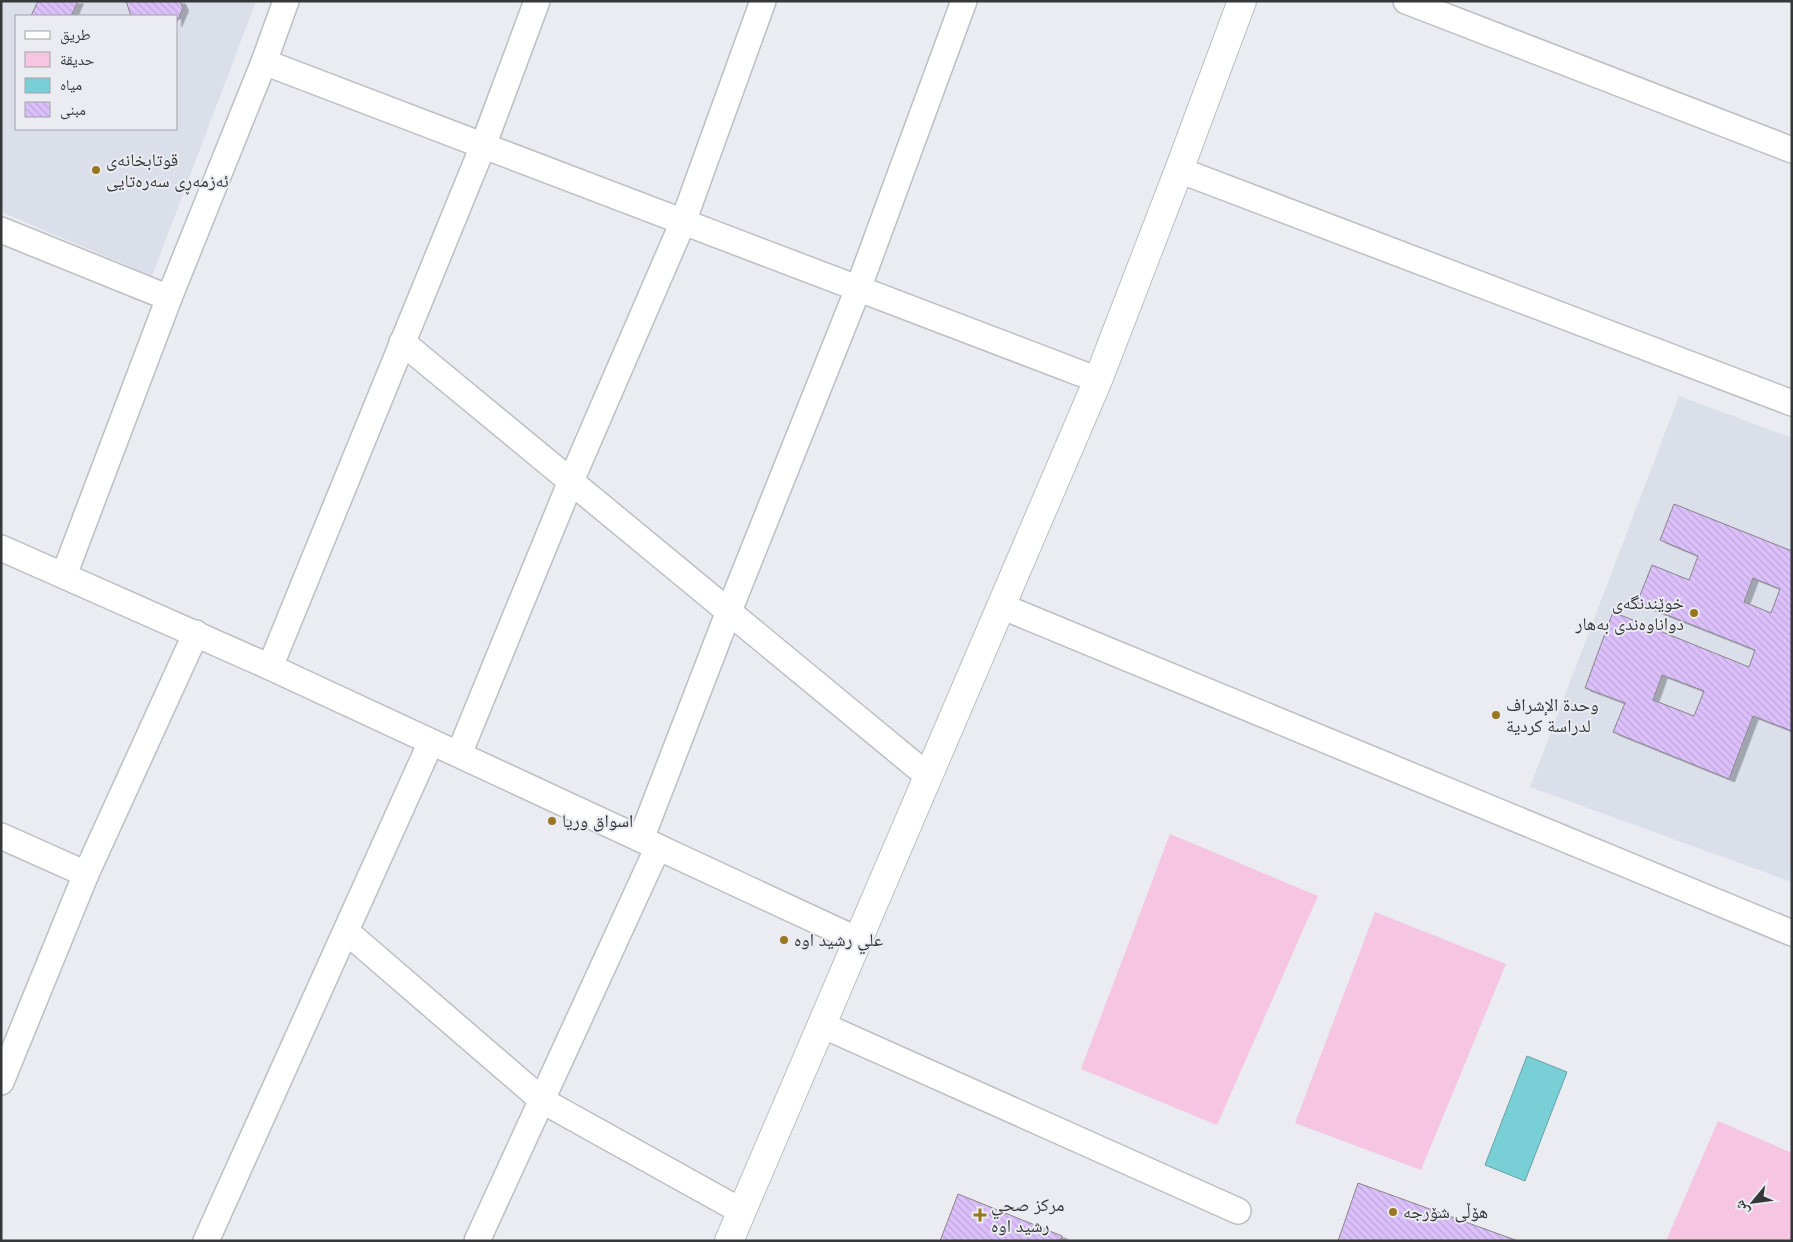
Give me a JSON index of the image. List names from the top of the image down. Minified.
{"places":{"other":["قوتابخانەی ئەزمەڕی سەرەتایی","خوێندنگەی دواناوەندی بەهار","وحدة الإشراف لدراسة كردية","اسواق وريا","علي رشيد اوه","هۆڵی شۆرجە"],"health":["مركز صحي رشيد اوه"]},"legend":["طريق","حديقة","مياه","مبنى"],"north":"bottom left"}
